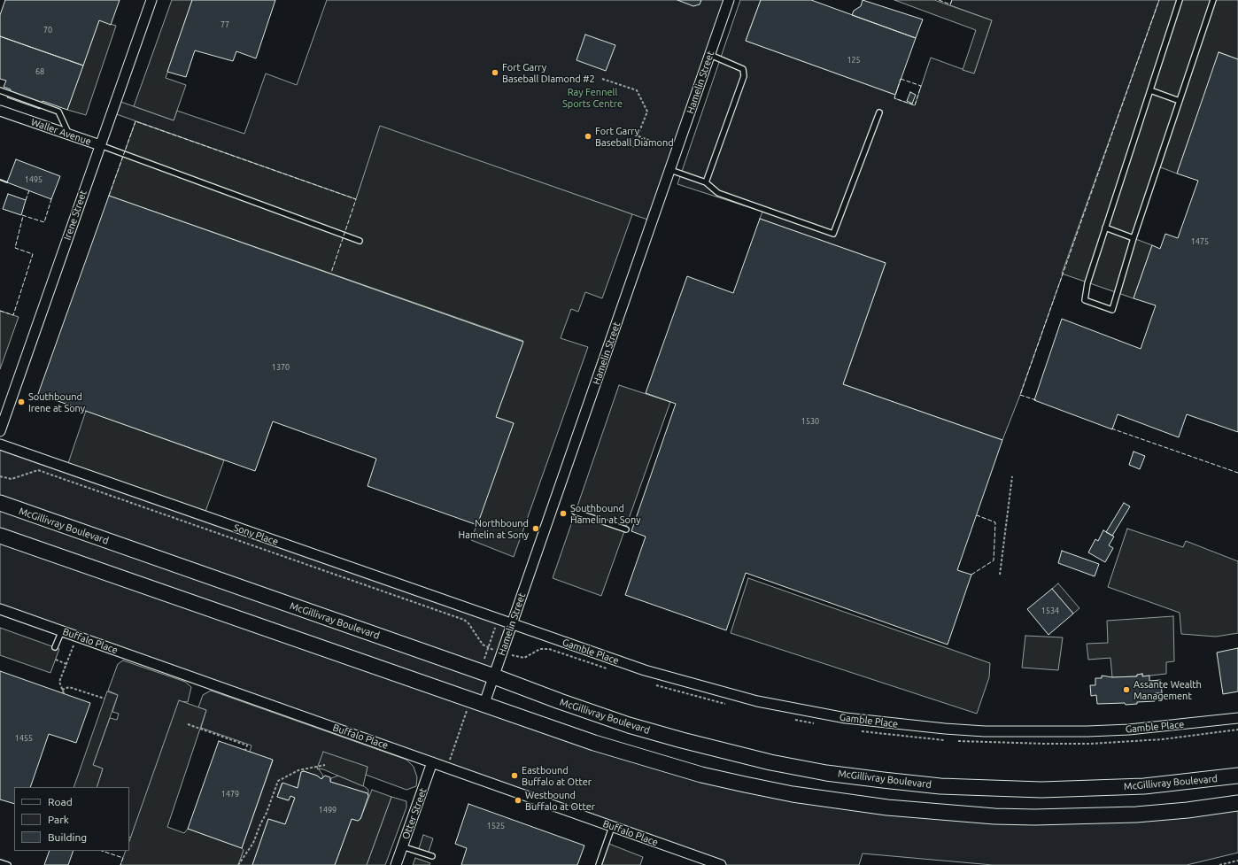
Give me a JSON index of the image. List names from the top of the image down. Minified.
{"streets":{"main road":["McGillivray Boulevard"],"street":["Hamelin Street","Waller Avenue","Irene Street","Sony Place","Buffalo Place","Gamble Place","Otter Street"]},"crossings":[["Hamelin Street","McGillivray Boulevard"],["Hamelin Street","Sony Place"],["Hamelin Street","Gamble Place"],["Waller Avenue","Irene Street"],["Sony Place","Gamble Place"],["Buffalo Place","Otter Street"]],"parks":["Ray Fennell Sports Centre"],"places":["Fort Garry Baseball DIamond #2","Fort Garry Baseball Diamond","Southbound Irene at Sony","Southbound Hamelin at Sony","Northbound Hamelin at Sony","Assante Wealth Management","Eastbound Buffalo at Otter","Westbound Buffalo at Otter"],"house_numbers":["77","70","125","68","1495","1475","1370","1530","1534","1455","1479","1499","1525"],"legend":["Road","Park","Building"]}
